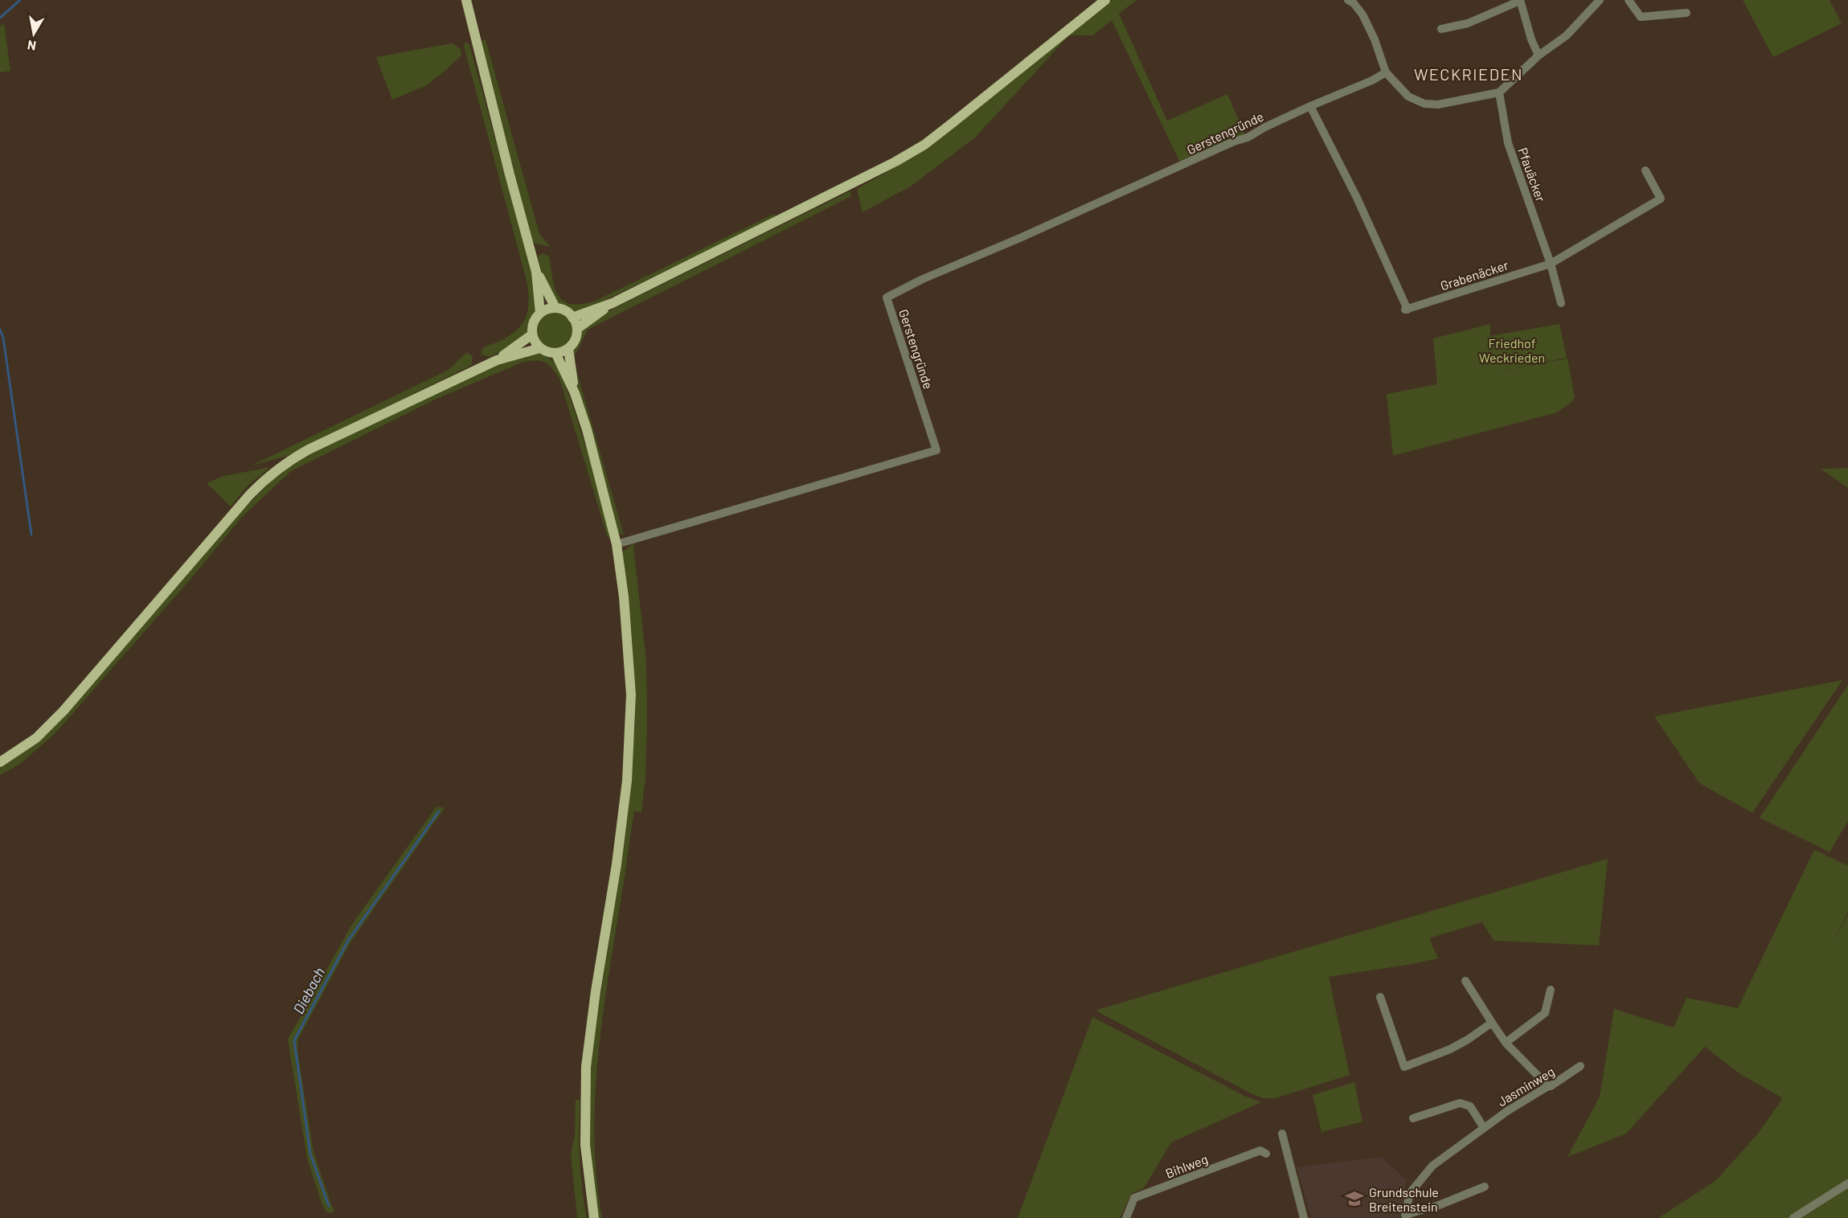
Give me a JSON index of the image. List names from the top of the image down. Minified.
{"streets":{"street":["Gerstengründe","Pfauäcker","Grabenäcker","Jasminweg","Bihlweg"]},"crossings":[["Gerstengründe","Grabenäcker"],["Pfauäcker","Grabenäcker"]],"districts":["WECKRIEDEN"],"water":["Diebach"],"parks":["Friedhof Weckrieden"],"places":{"school or university":["Grundschule Breitenstein"]},"north":"bottom"}
